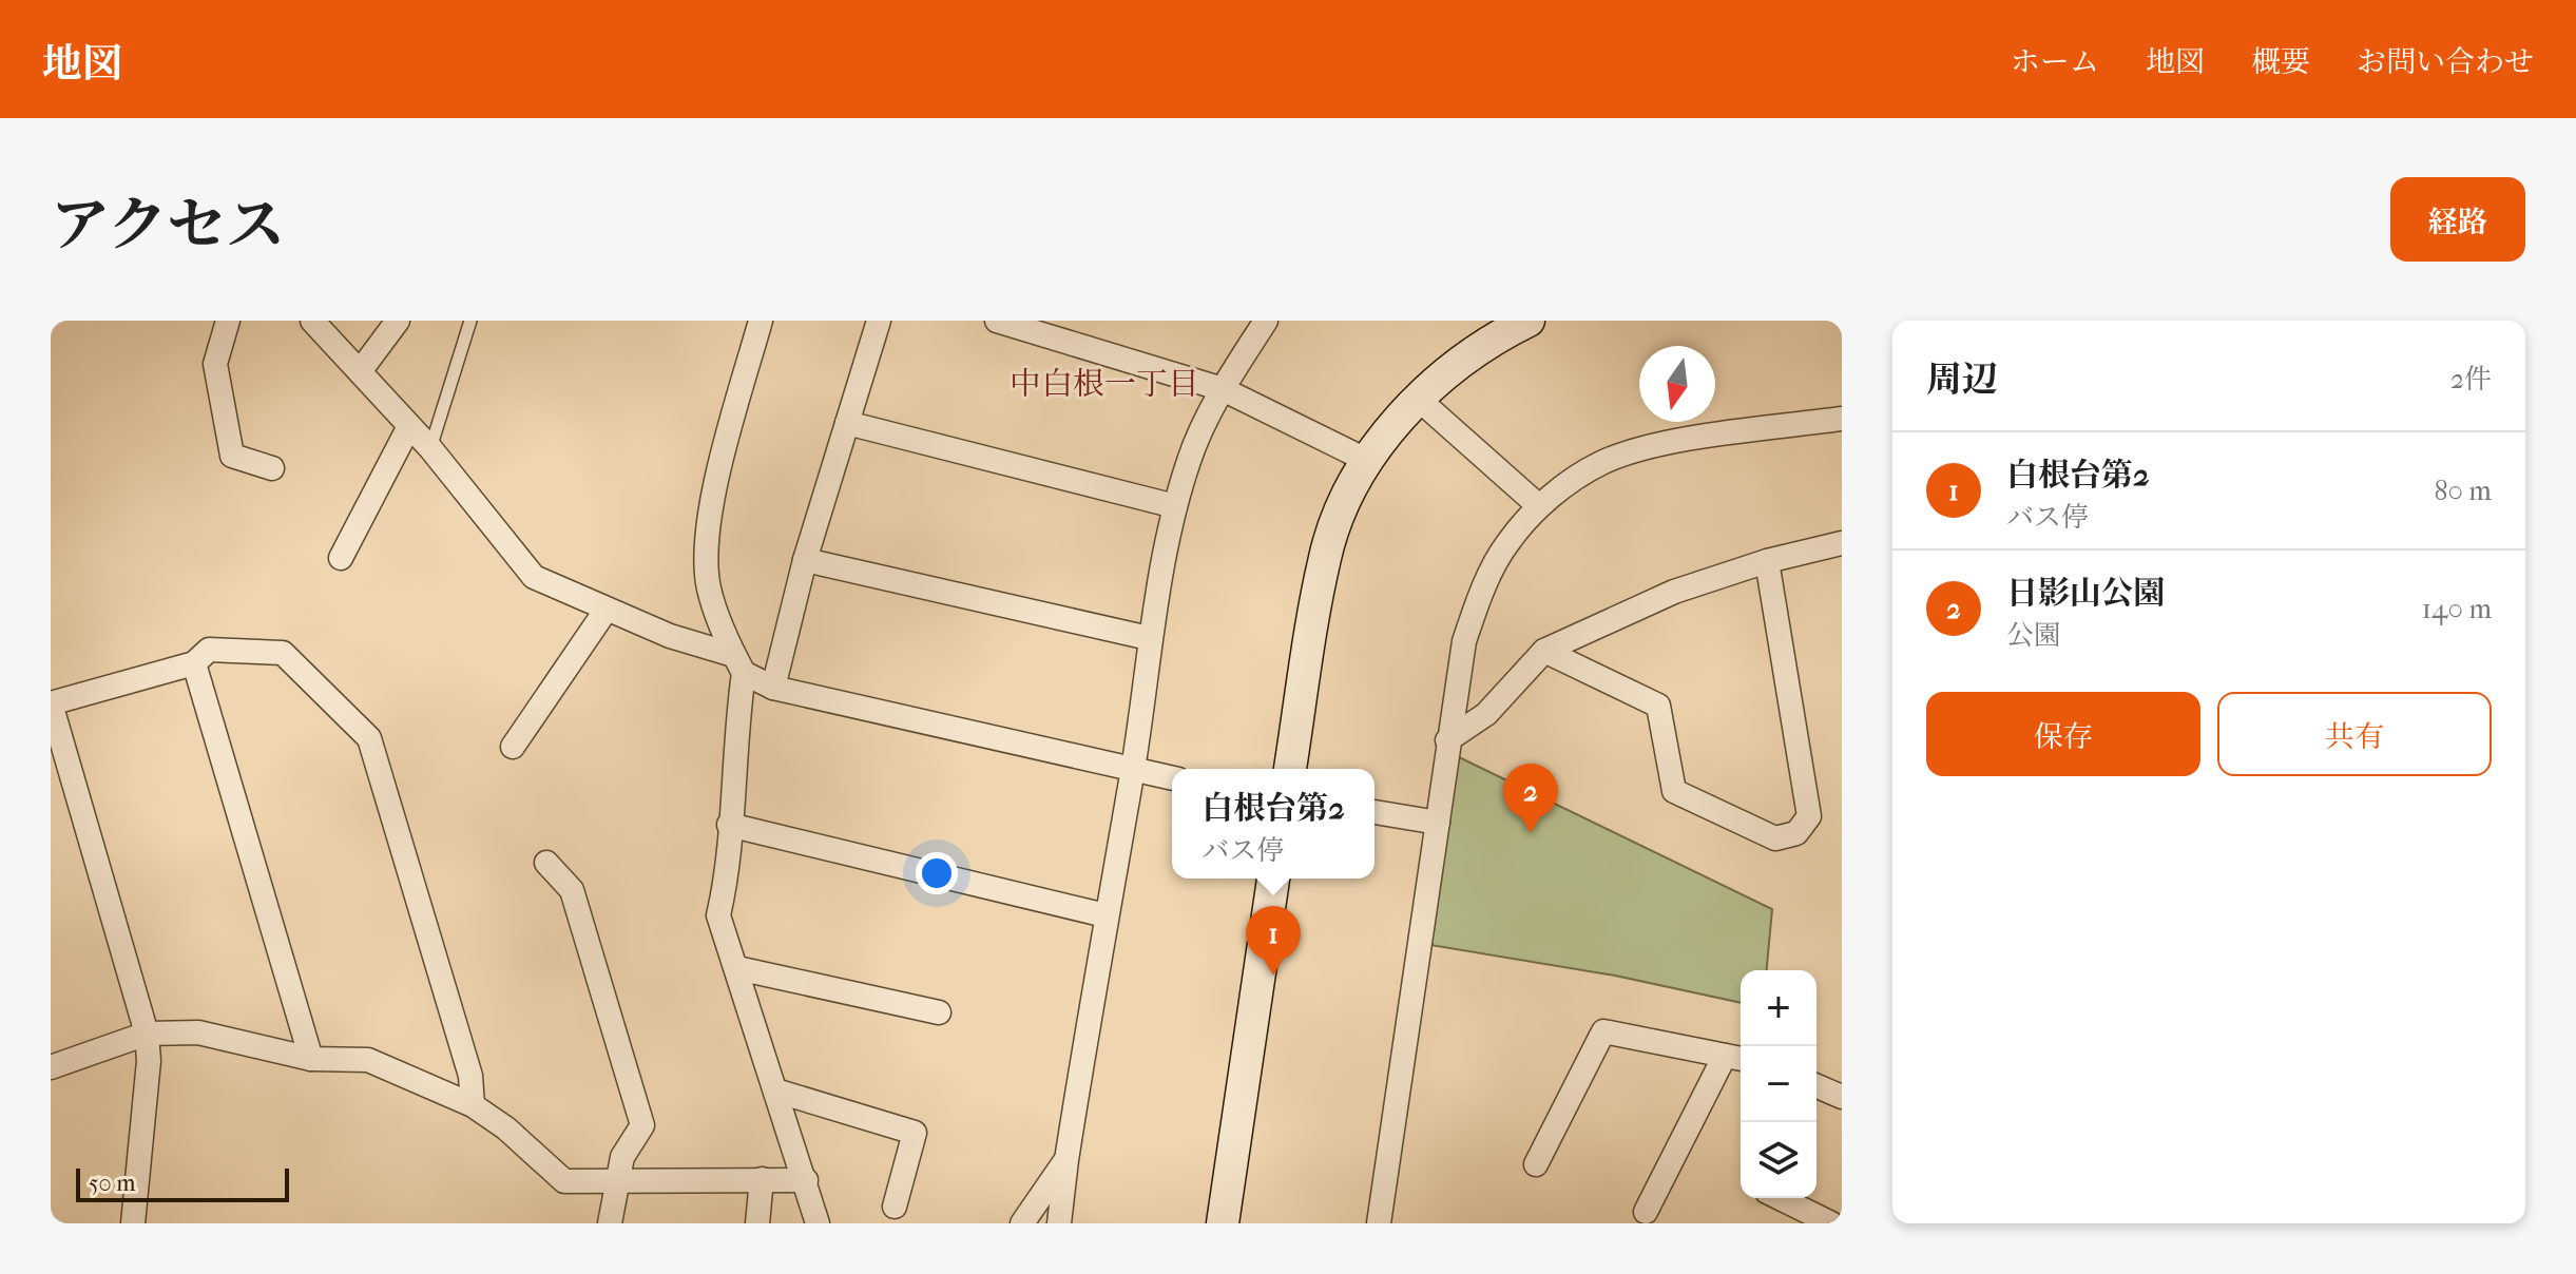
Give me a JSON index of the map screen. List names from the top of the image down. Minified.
{"districts":["中白根一丁目"],"scale_bar":"50 m","north":"bottom","page":{"header":"地図","nav":["ホーム","地図","概要","お問い合わせ"],"title":"アクセス","buttons":["経路",["保存","共有"]],"heading":["周辺","2件"],"list":[{"mark":"1","name":"白根台第2","note":"バス停","value":"80 m"},{"mark":"2","name":"日影山公園","note":"公園","value":"140 m"}],"pins":["2","1"],"popup":["白根台第2","バス停"],"map_buttons":["+","−"],"scale":"50 m"}}
